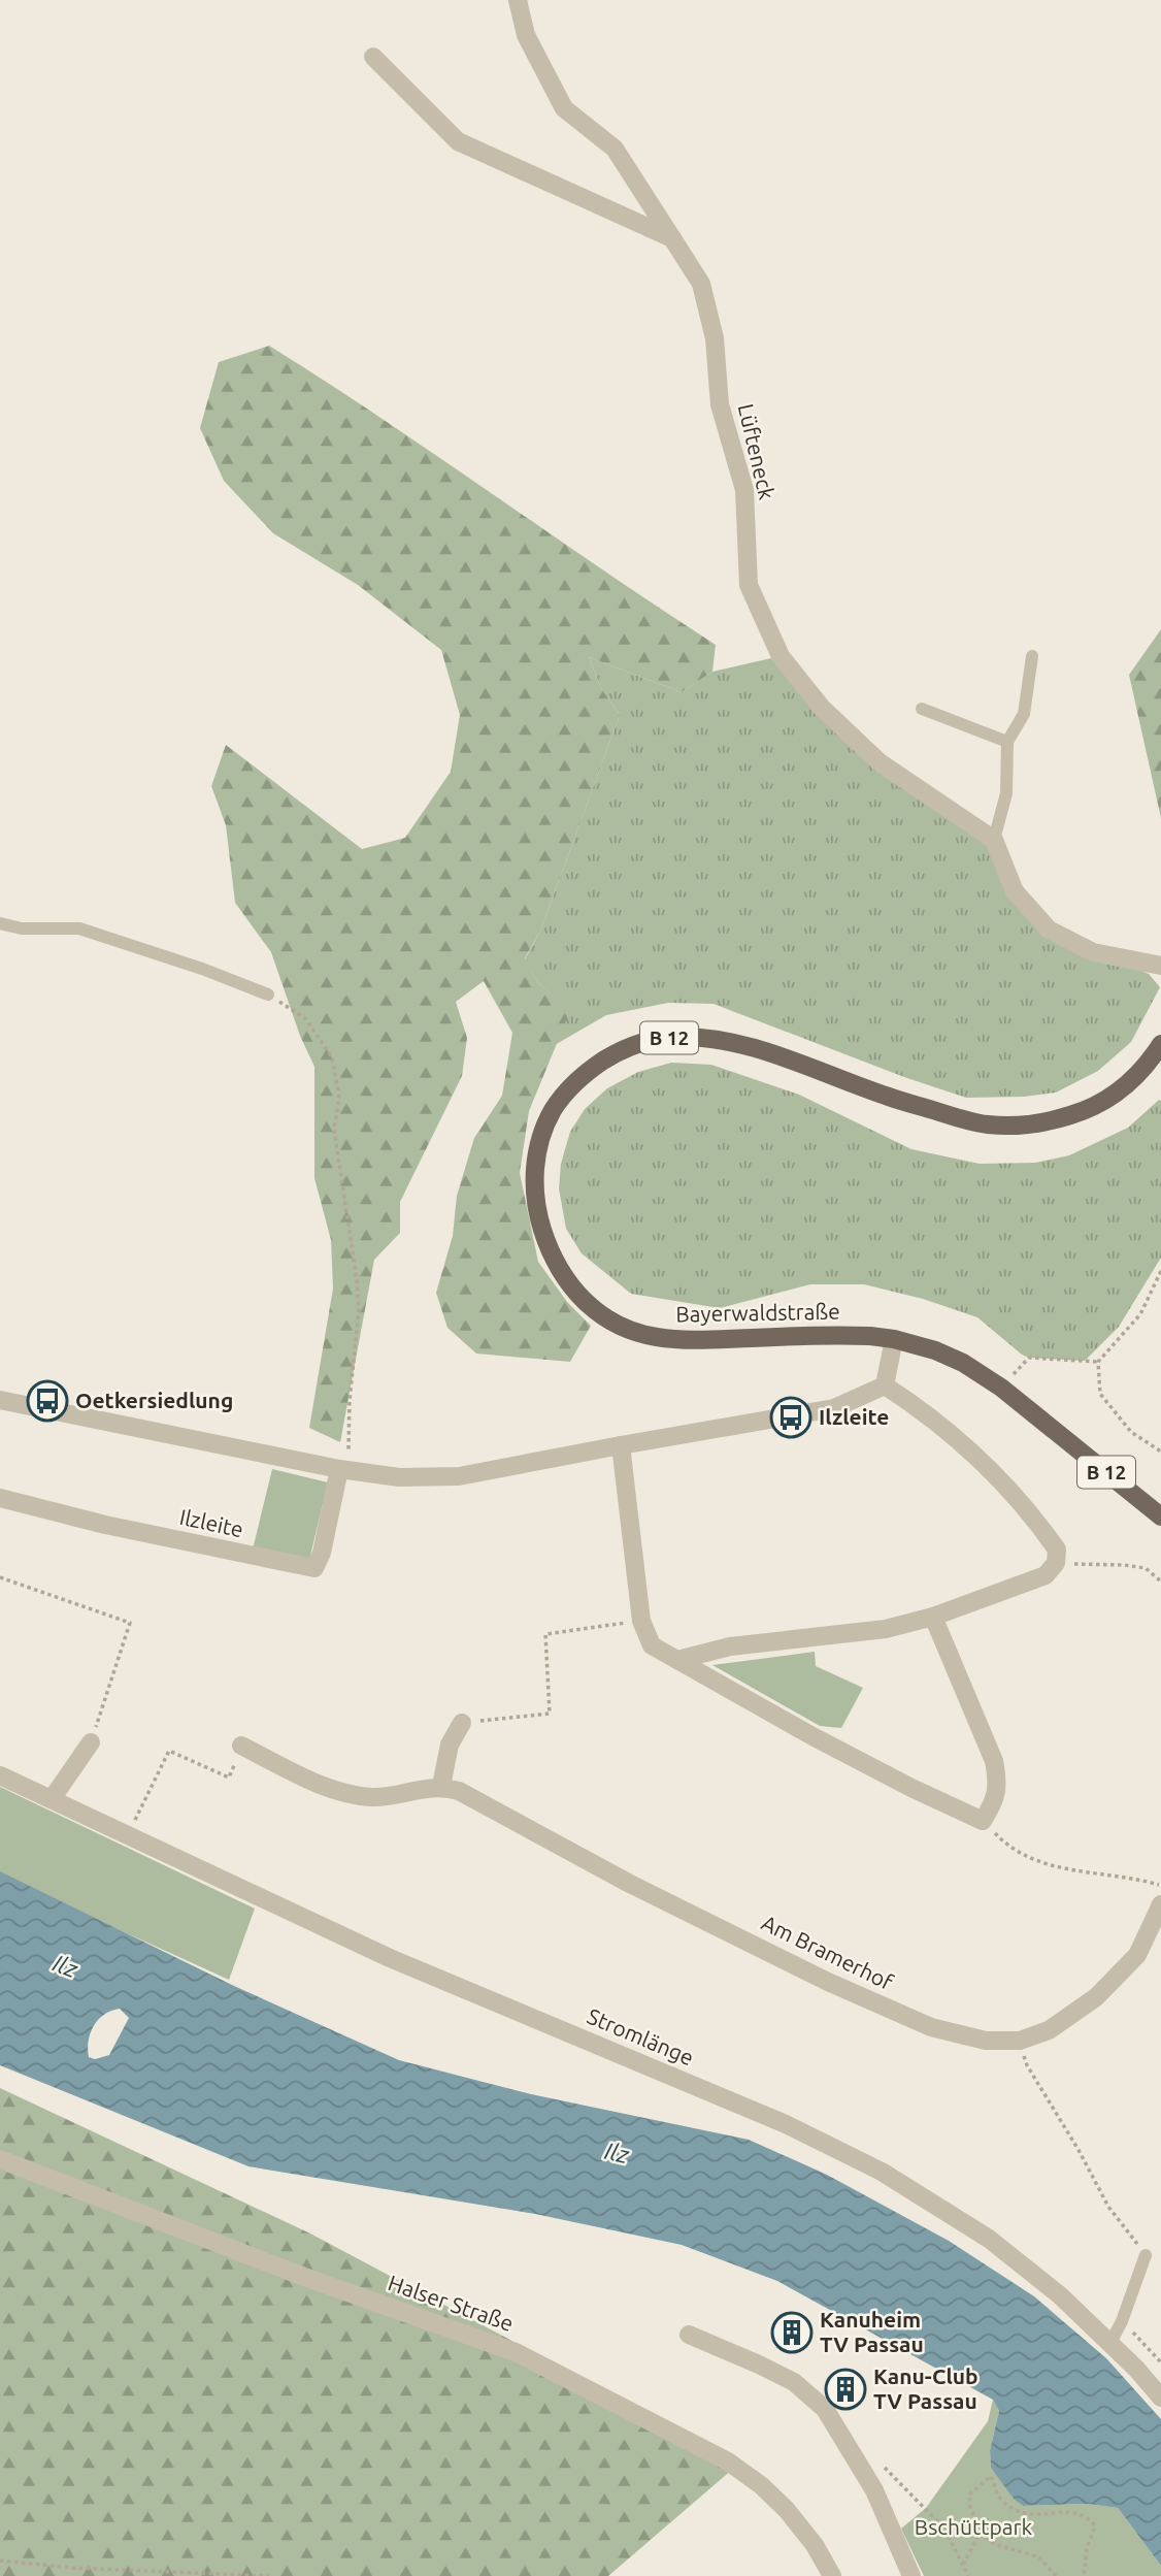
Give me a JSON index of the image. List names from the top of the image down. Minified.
{"streets":{"main road":["B 12","Bayerwaldstraße"],"street":["Lüfteneck","Ilzleite","Am Bramerhof","Stromlänge","Halser Straße"]},"water":["Ilz"],"parks":["Bschüttpark"],"places":{"bus stop":["Oetkersiedlung","Ilzleite"],"building":["Kanuheim TV Passau","Kanu-Club TV Passau"]}}
